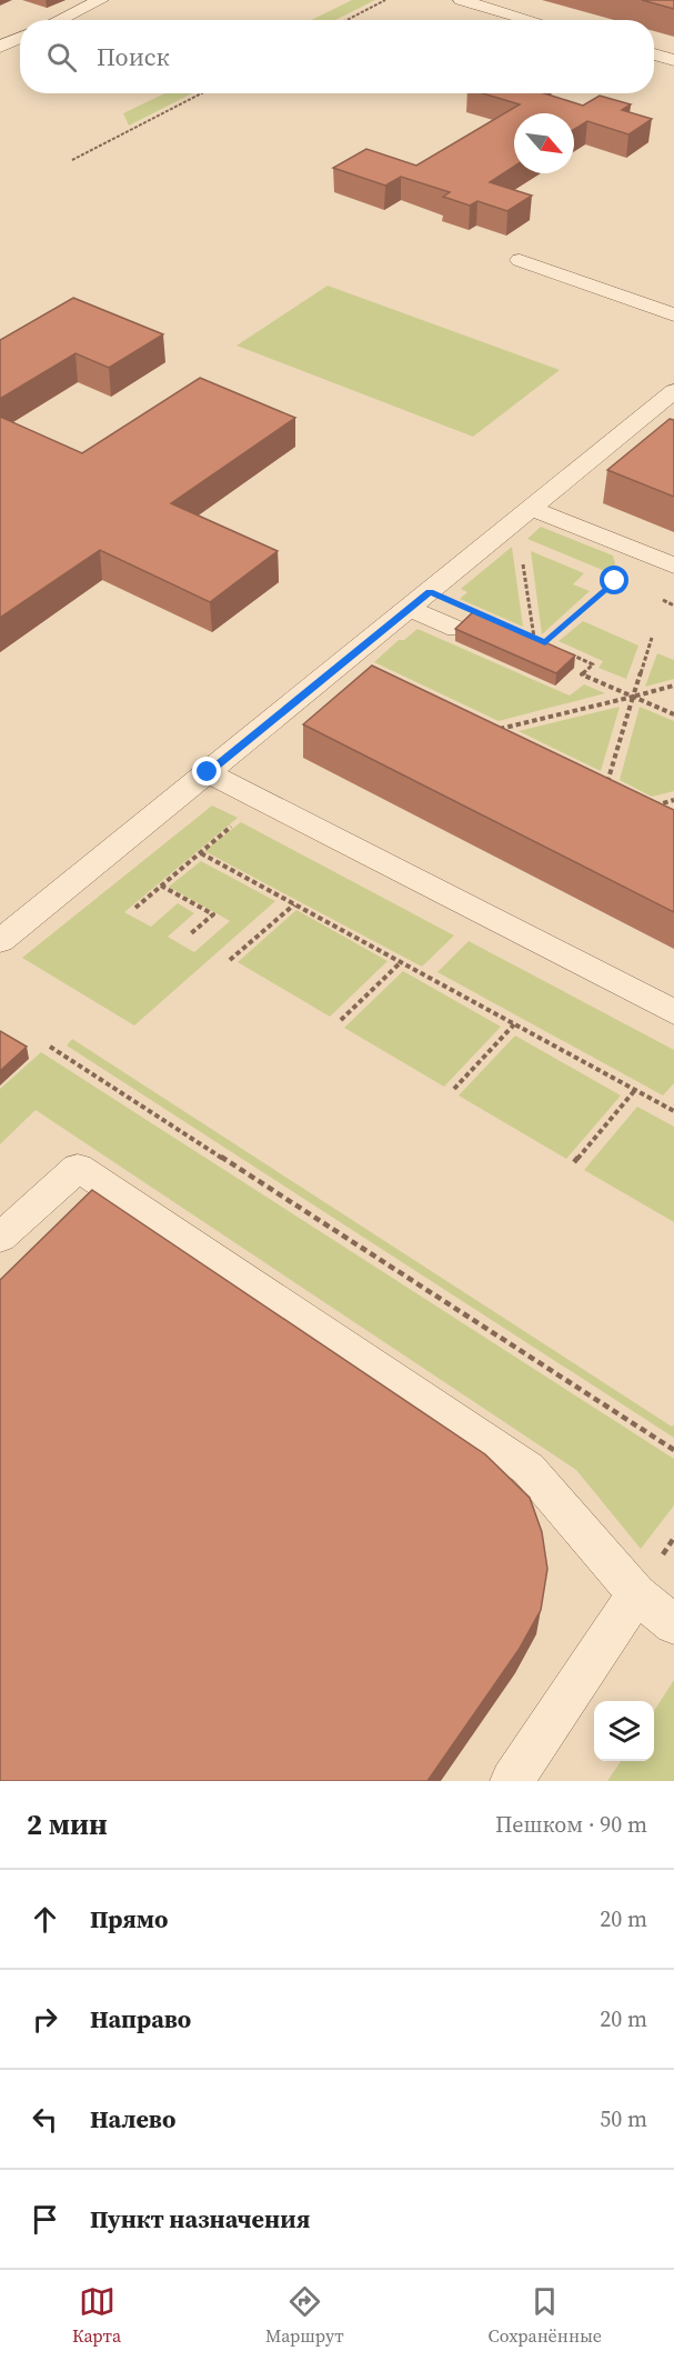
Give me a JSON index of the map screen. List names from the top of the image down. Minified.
{"north":"bottom right","page":{"search":"Поиск","heading":["2 мин","Пешком · 90 m"],"list":[["Прямо","20 m"],["Направо","20 m"],["Налево","50 m"],"Пункт назначения"],"nav":["Карта","Маршрут","Сохранённые"]}}
